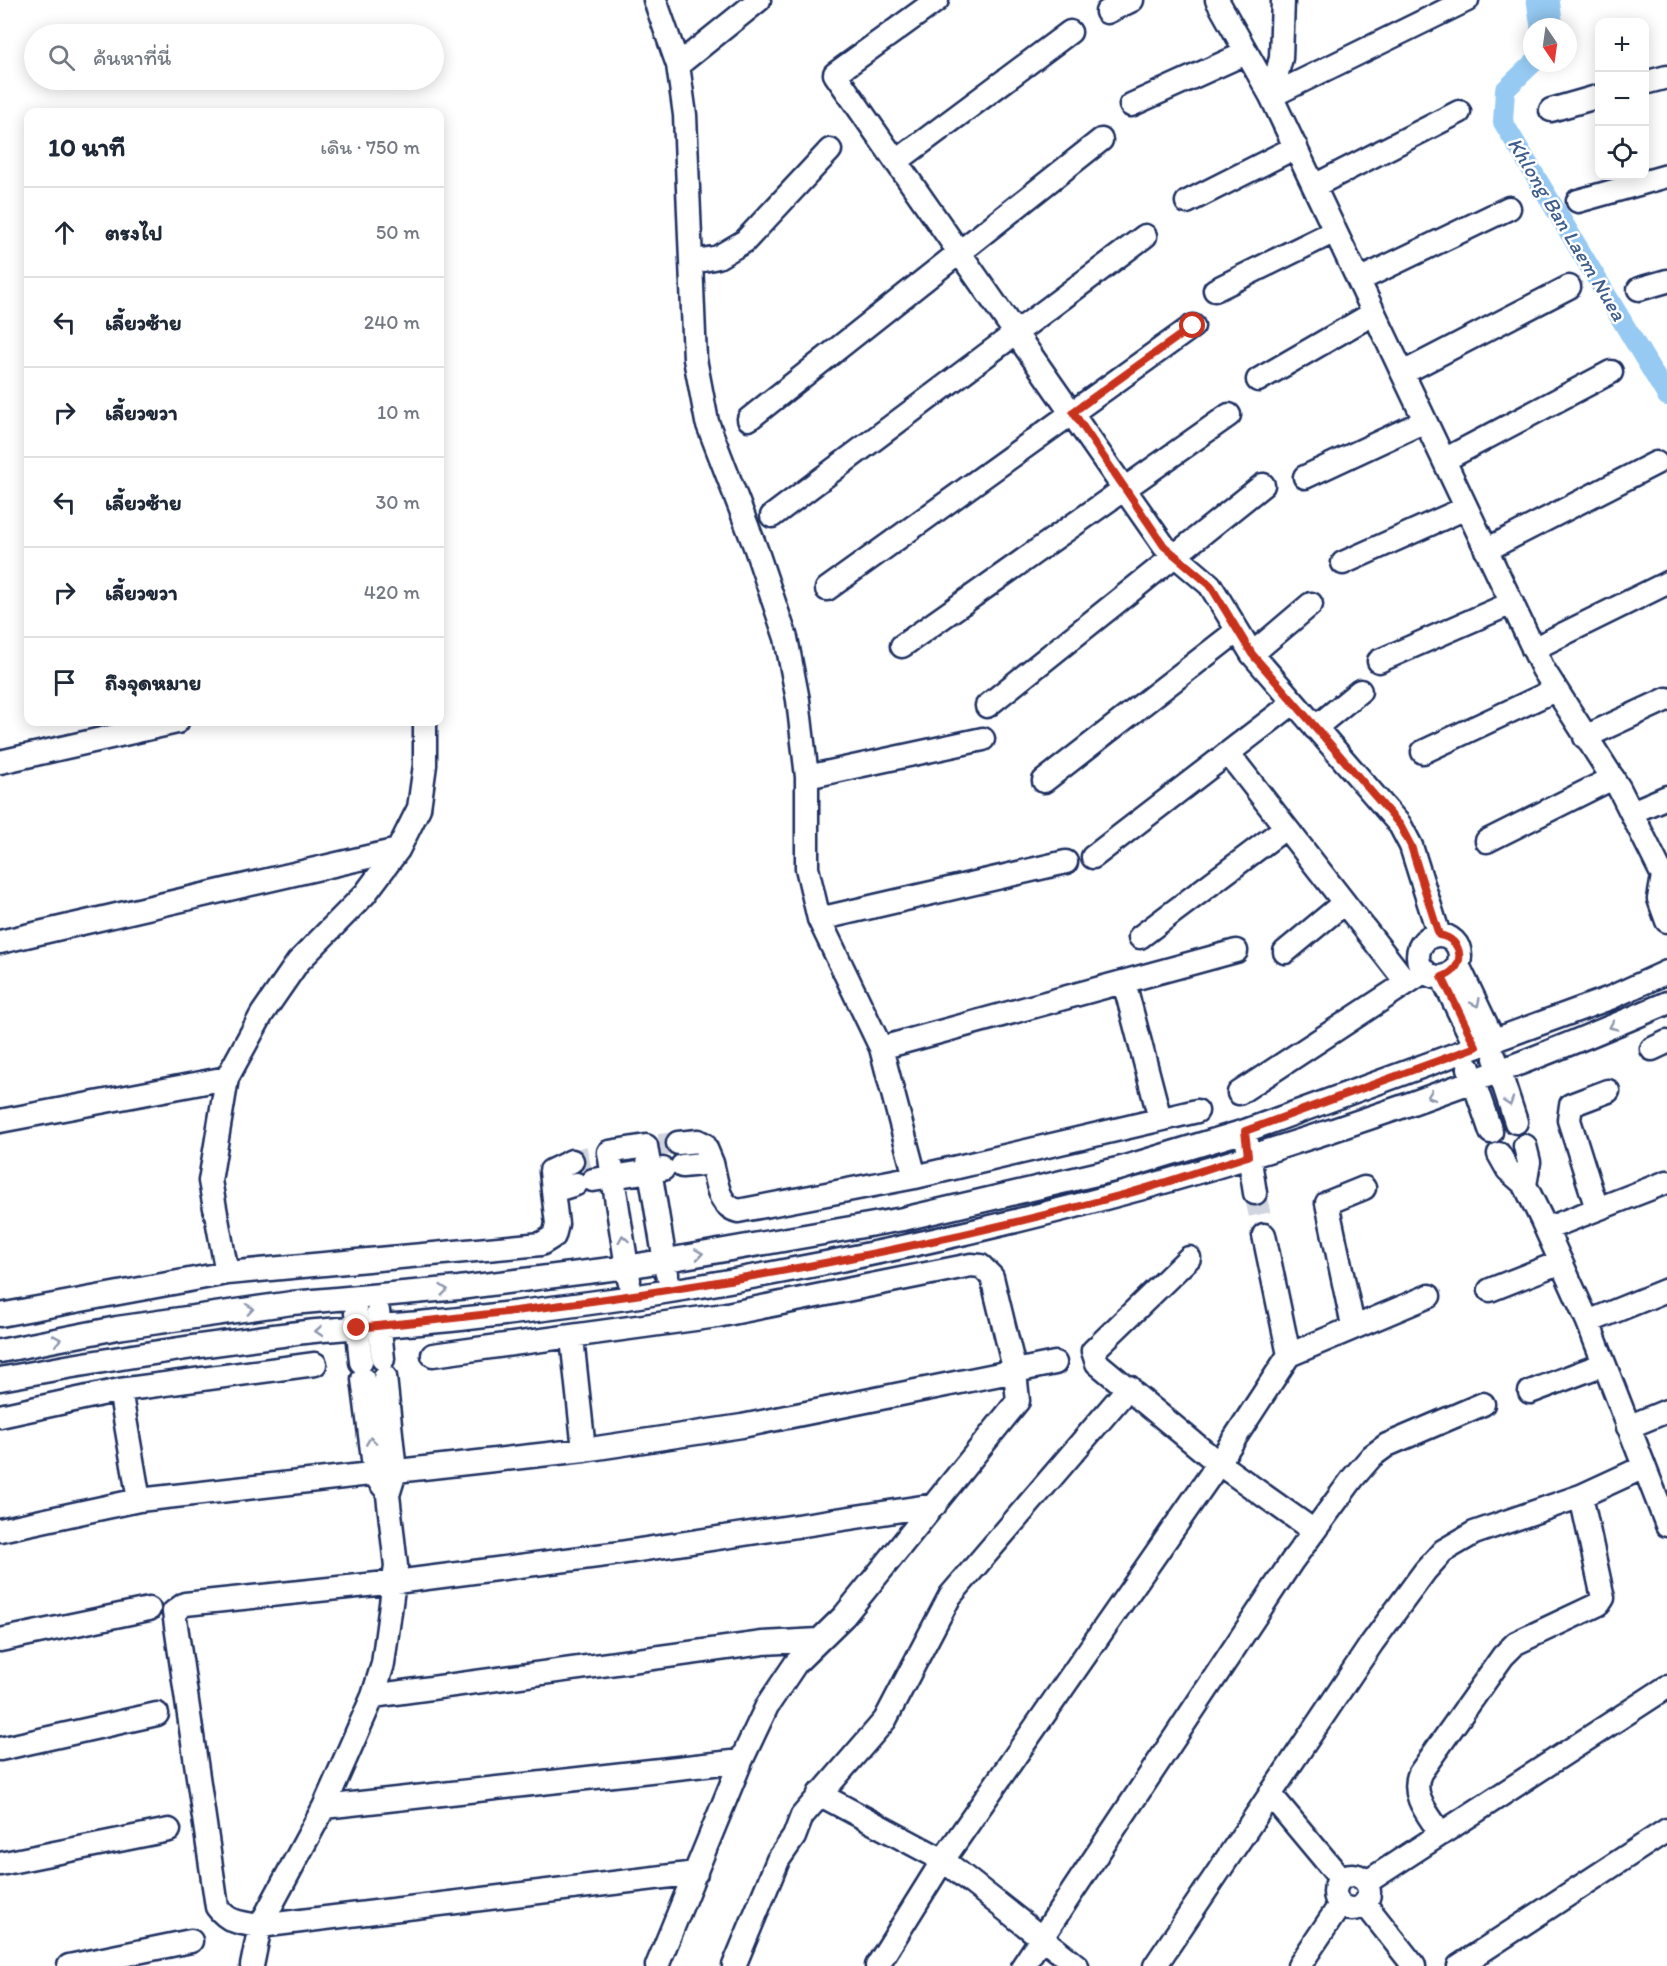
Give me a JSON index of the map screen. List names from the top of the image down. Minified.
{"water":["Khlong Ban Laem Nuea"],"north":"bottom","page":{"map_buttons":["+","−"],"search":"ค้นหาที่นี่","heading":["10 นาที","เดิน · 750 m"],"list":[["ตรงไป","50 m"],["เลี้ยวซ้าย","240 m"],["เลี้ยวขวา","10 m"],["เลี้ยวซ้าย","30 m"],["เลี้ยวขวา","420 m"],"ถึงจุดหมาย"]}}
